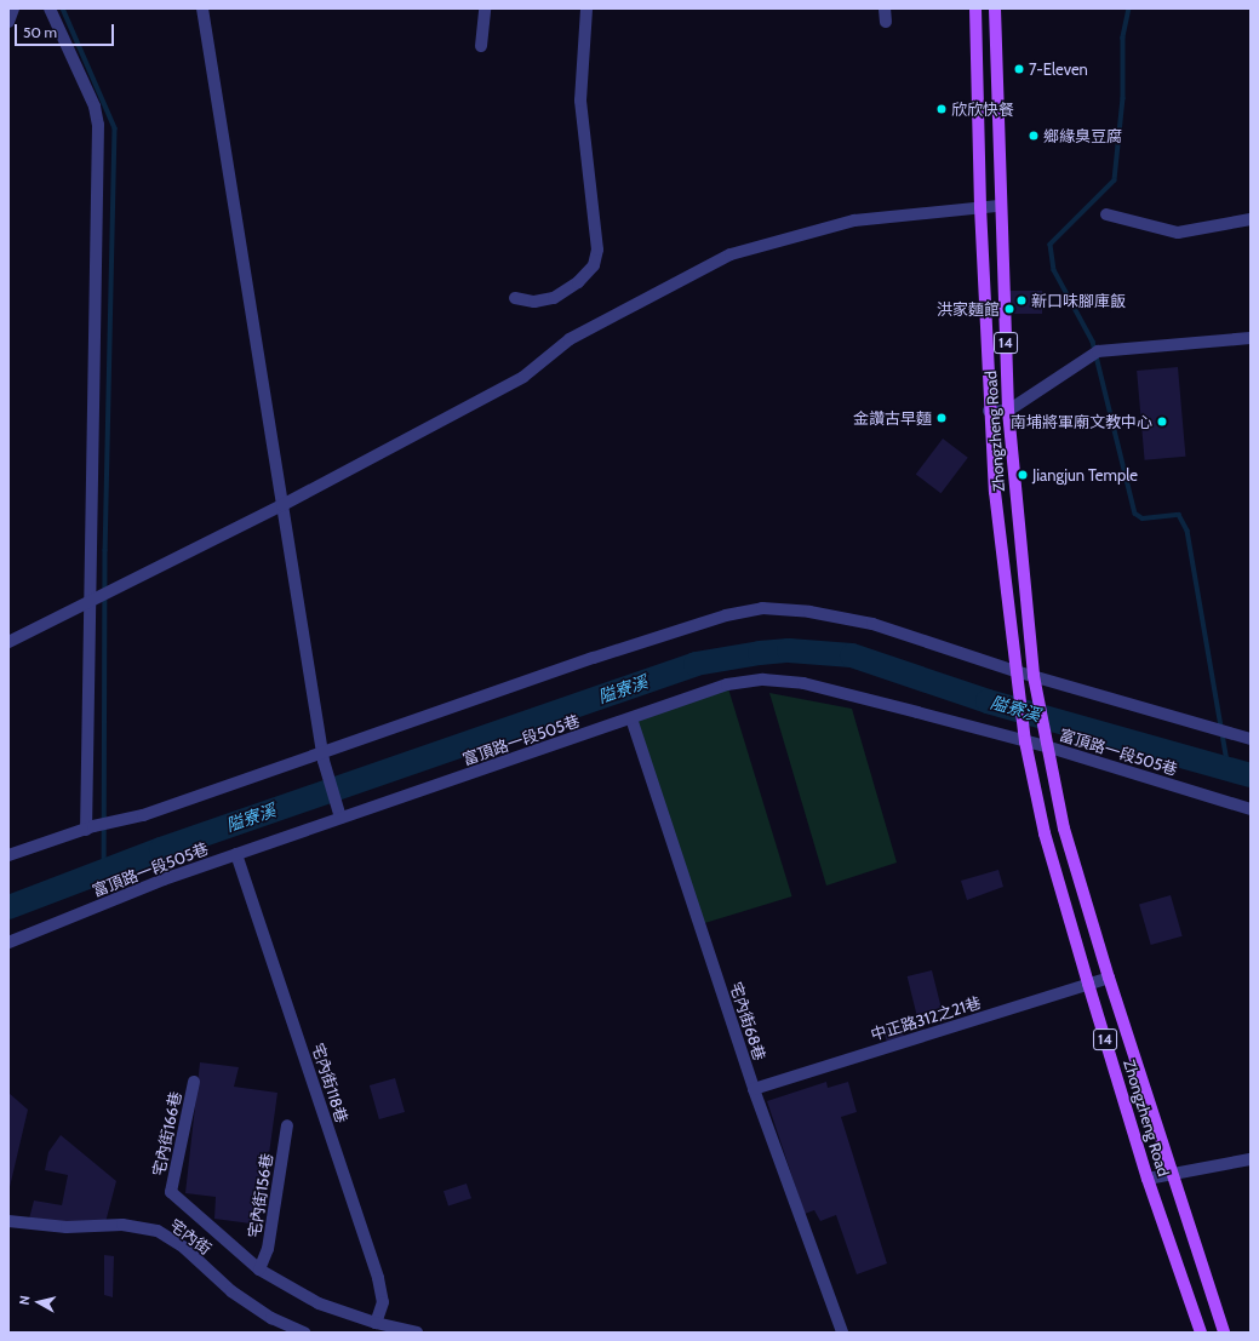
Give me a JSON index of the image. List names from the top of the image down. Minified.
{"streets":{"main road":["14","Zhongzheng Road"],"street":["富頂路一段505巷","中正路312之21巷","宅內街68巷","宅內街118巷","宅內街166巷","宅內街156巷","宅內街"]},"crossings":[["14","Zhongzheng Road"],["14","富頂路一段505巷"],["Zhongzheng Road","富頂路一段505巷"],["Zhongzheng Road","中正路312之21巷"],["富頂路一段505巷","宅內街68巷"],["富頂路一段505巷","宅內街118巷"],["中正路312之21巷","宅內街68巷"],["宅內街166巷","宅內街156巷"]],"water":["隘寮溪"],"places":["7-Eleven","欣欣快餐","鄉緣臭豆腐","新口味腳庫飯","洪家麵館","金讚古早麵","南埔將軍廟文教中心","Jiangjun Temple"],"scale_bar":"50 m","north":"left"}
